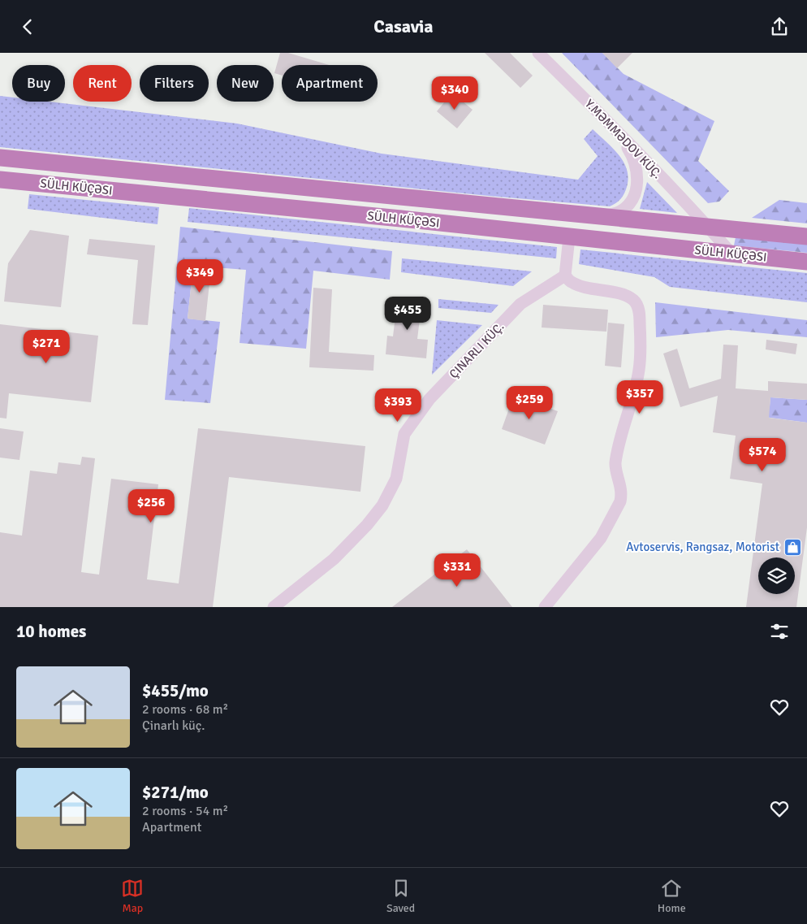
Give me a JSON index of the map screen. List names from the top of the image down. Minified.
{"streets":{"highway":["SÜLH KÜÇƏSI"],"street":["Y.MƏMMƏDOV KÜÇ."]},"crossings":[["Y.MƏMMƏDOV KÜÇ.","SÜLH KÜÇƏSI"]],"places":{"shop":["Avtoservis, Rəngsaz, Motorist"]},"page":{"header":"Casavia","chip":["Buy","Rent","Filters","New","Apartment"],"price":["$340","$349","$455","$271","$357","$259","$393","$574","$256","$331"],"heading":"10 homes","list":[{"name":"$455/mo","note":"2 rooms · 68 m² · Çinarlı küç."},{"name":"$271/mo","note":"2 rooms · 54 m² · Apartment"}],"tabs":["Map","Saved","Home"]}}
